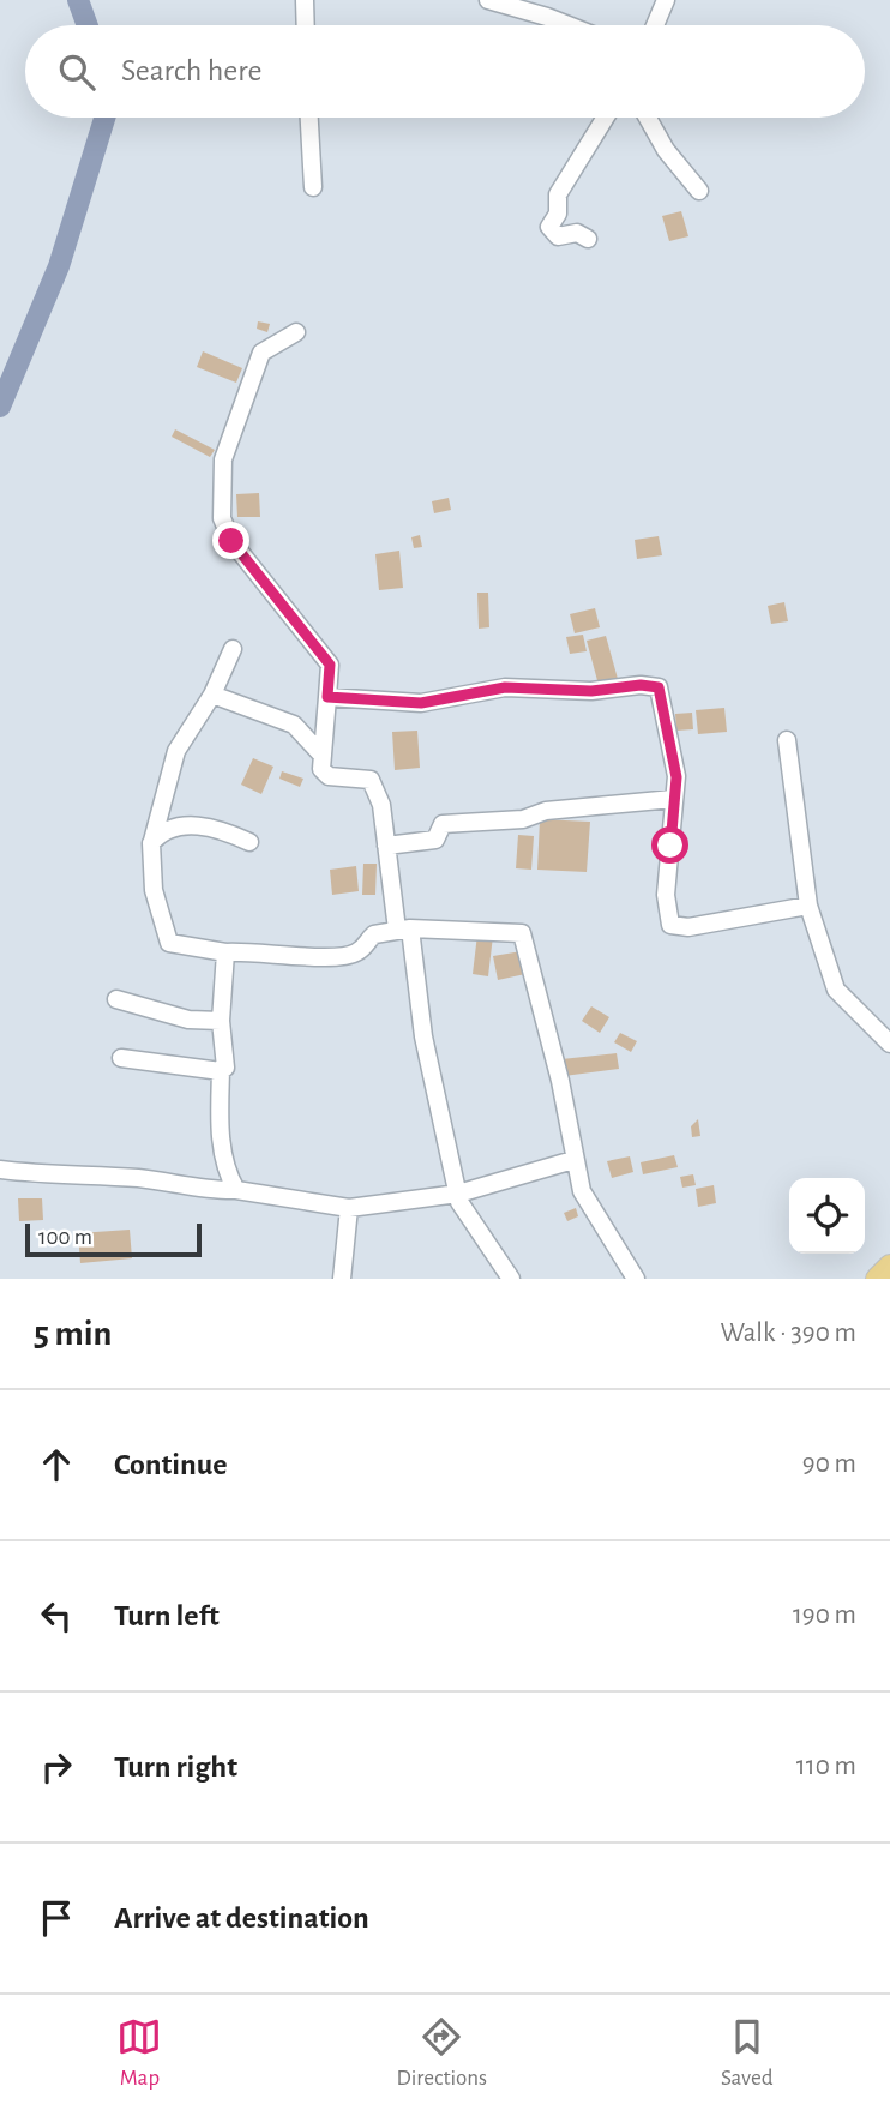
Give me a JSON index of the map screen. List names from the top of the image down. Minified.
{"scale_bar":"100 m","page":{"search":"Search here","scale":"100 m","heading":["5 min","Walk · 390 m"],"list":[["Continue","90 m"],["Turn left","190 m"],["Turn right","110 m"],"Arrive at destination"],"nav":["Map","Directions","Saved"]}}
